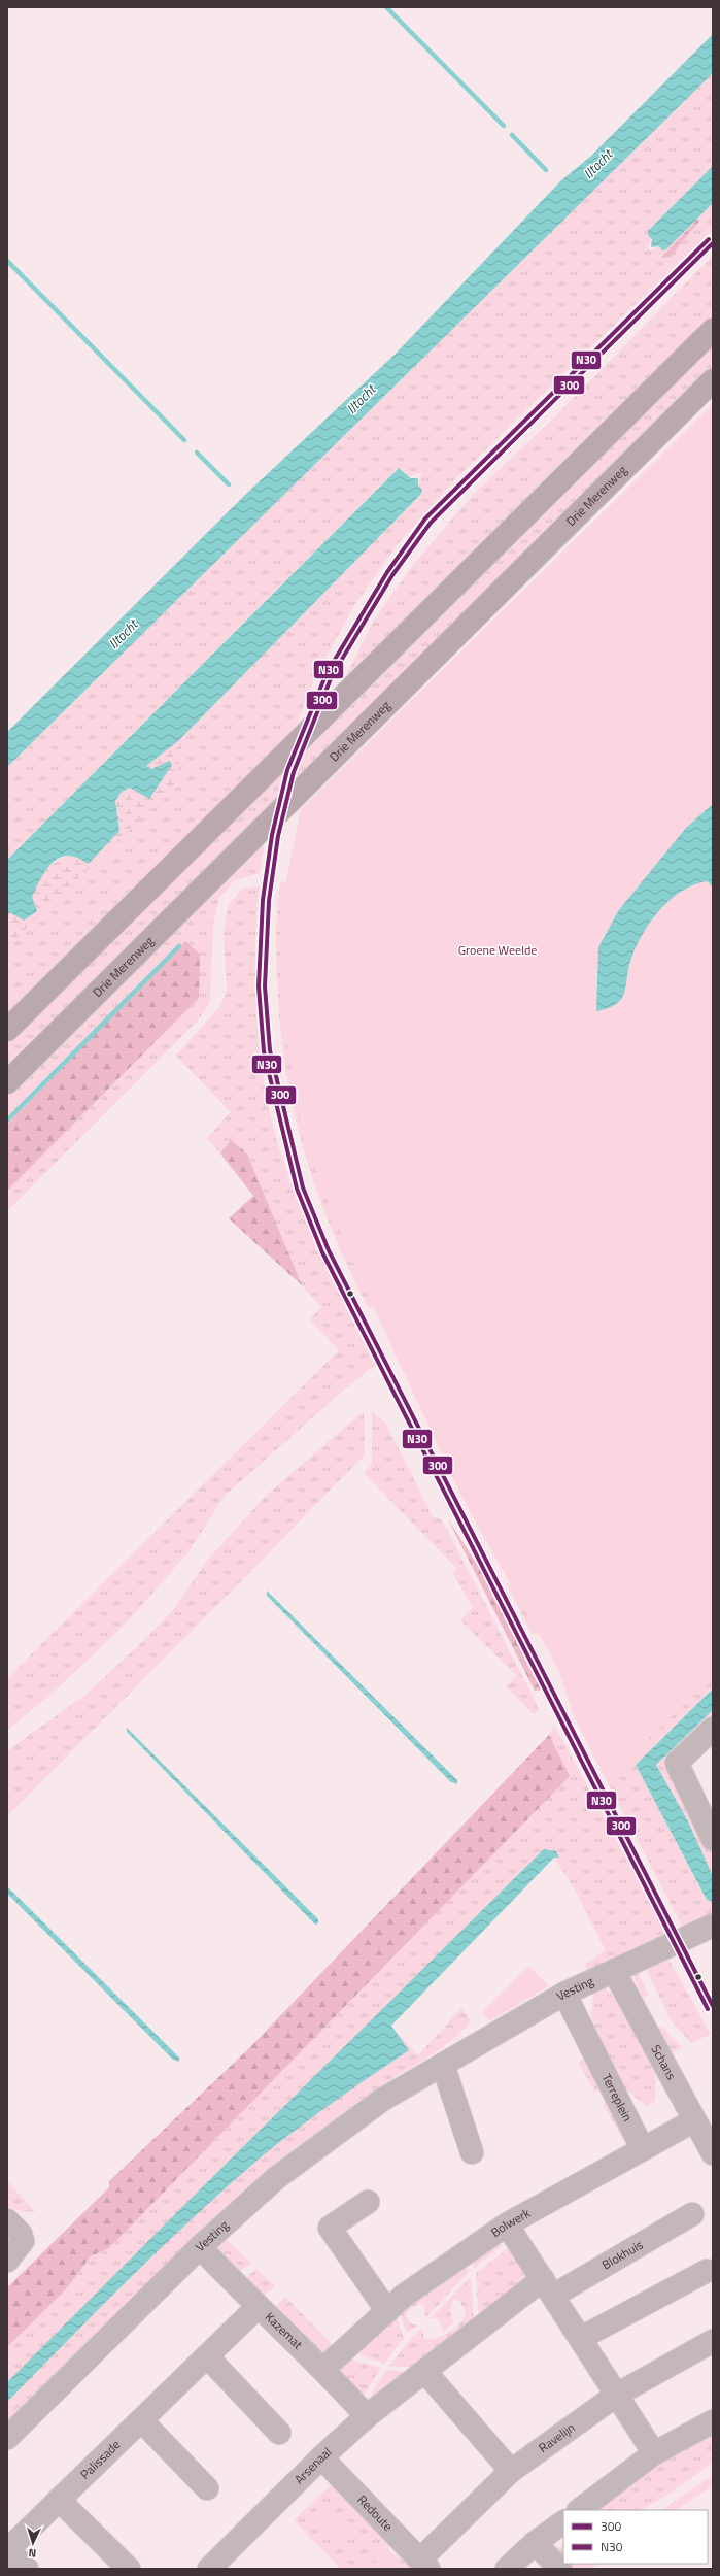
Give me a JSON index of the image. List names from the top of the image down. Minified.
{"streets":{"highway":["Drie Merenweg"],"street":["Vesting","Schans","Terreplein","Bolwerk","Blokhuis","Kazemat","Ravelijn","Palissade","Arsenaal","Redoute"]},"crossings":[["Vesting","Schans"],["Vesting","Terreplein"],["Vesting","Kazemat"],["Terreplein","Bolwerk"],["Bolwerk","Kazemat"],["Blokhuis","Arsenaal"],["Kazemat","Palissade"],["Kazemat","Arsenaal"],["Ravelijn","Redoute"],["Arsenaal","Redoute"]],"water":["IJtocht"],"parks":["Groene Weelde"],"lines":["transit line N30","transit line 300"],"legend":["300","N30"],"north":"bottom"}
